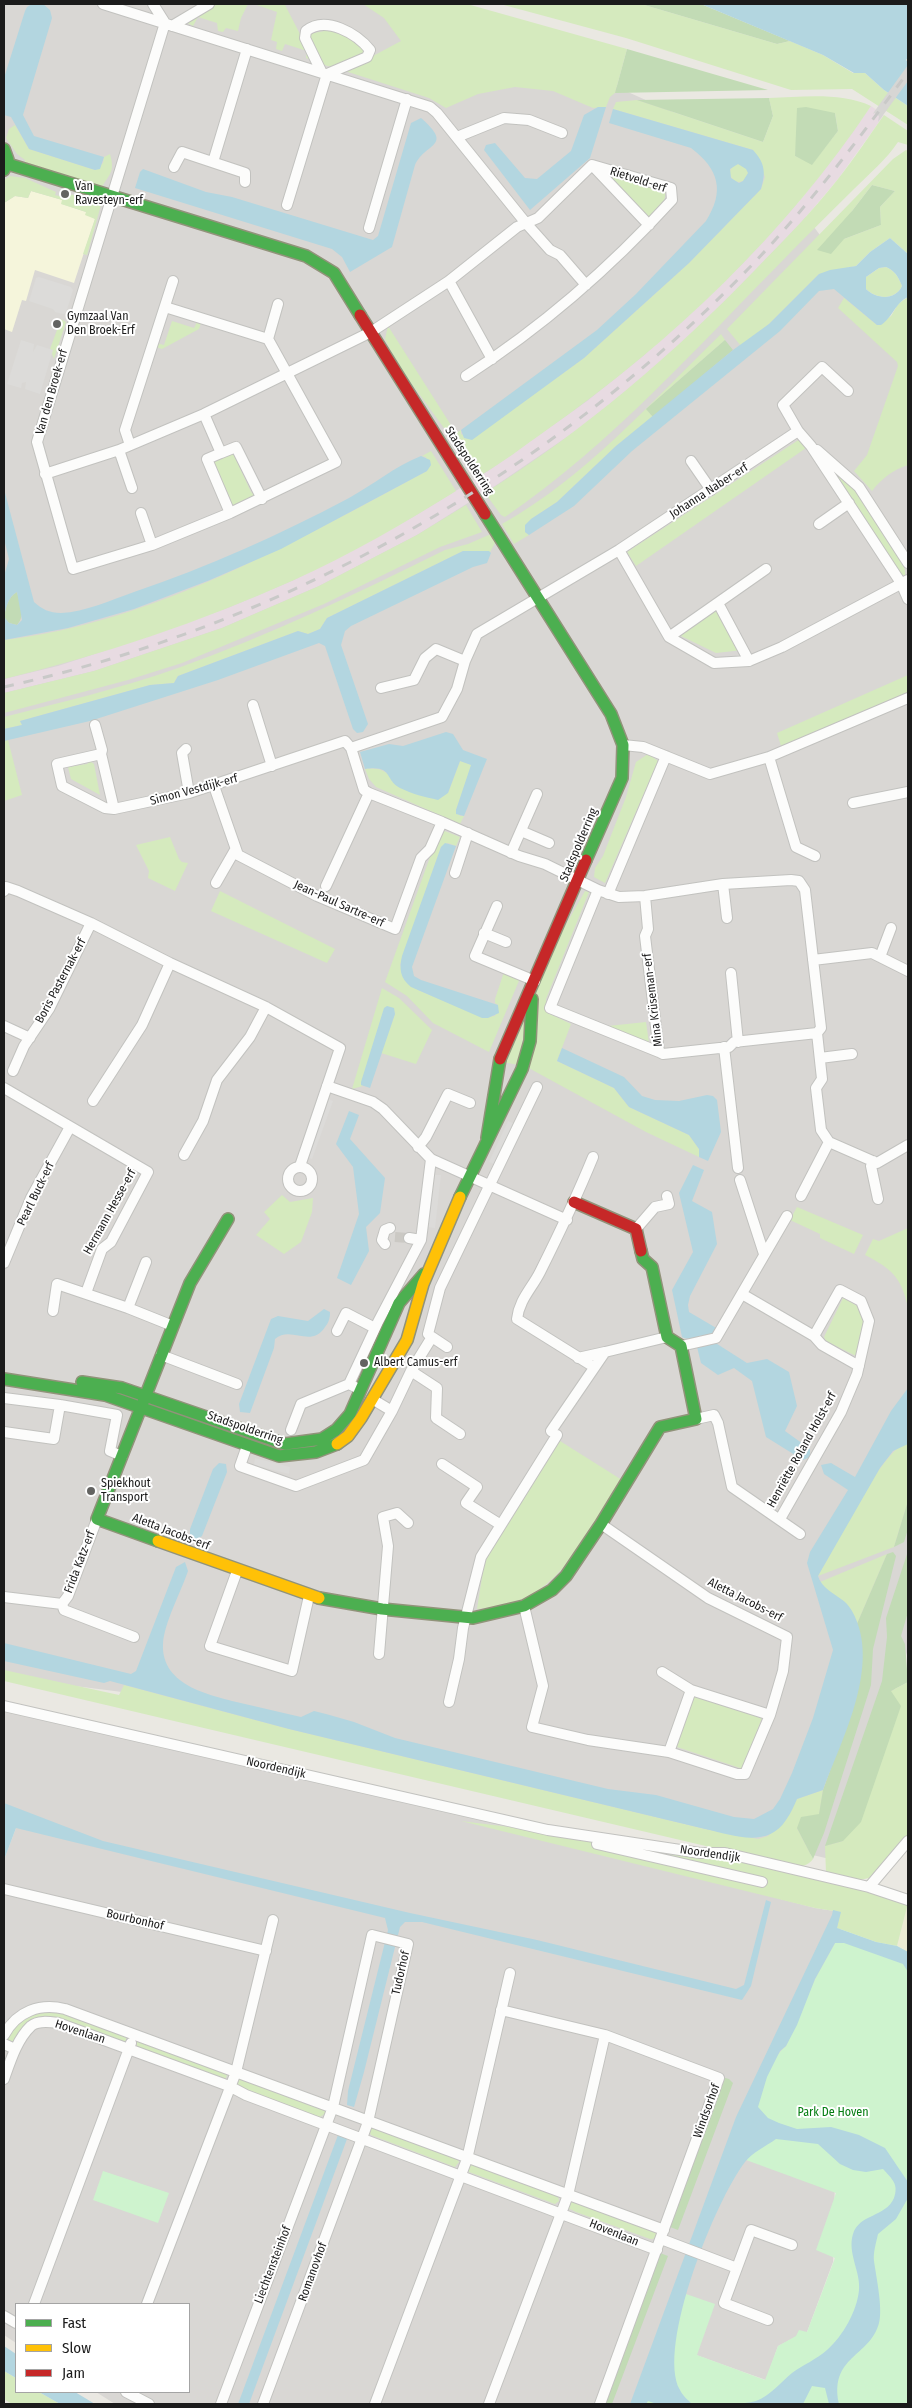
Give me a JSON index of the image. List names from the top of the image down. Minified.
{"streets":{"street":["Rietveld-erf","Van den Broek-erf","Stadspolderring","Johanna Naber-erf","Simon Vestdijk-erf","Jean-Paul Sartre-erf","Boris Pasternak-erf","Mina Krüseman-erf","Pearl Buck-erf","Hermann Hesse-erf","Henriëtte Roland Holst-erf","Aletta Jacobs-erf","Frida Katz-erf","Noordendijk","Bourbonhof","Tudorhof","Hovenlaan","Windsorhof","Liechtensteinhof","Romanovhof"]},"crossings":[["Van den Broek-erf","Stadspolderring"],["Stadspolderring","Johanna Naber-erf"],["Stadspolderring","Simon Vestdijk-erf"],["Johanna Naber-erf","Simon Vestdijk-erf"],["Pearl Buck-erf","Hermann Hesse-erf"],["Henriëtte Roland Holst-erf","Aletta Jacobs-erf"],["Aletta Jacobs-erf","Frida Katz-erf"],["Tudorhof","Hovenlaan"],["Hovenlaan","Windsorhof"],["Hovenlaan","Liechtensteinhof"],["Hovenlaan","Romanovhof"]],"parks":["Park De Hoven"],"places":["Van Ravesteyn-erf","Gymzaal Van Den Broek-Erf","Albert Camus-erf","Spiekhout Transport"],"legend":["Fast","Slow","Jam"]}
